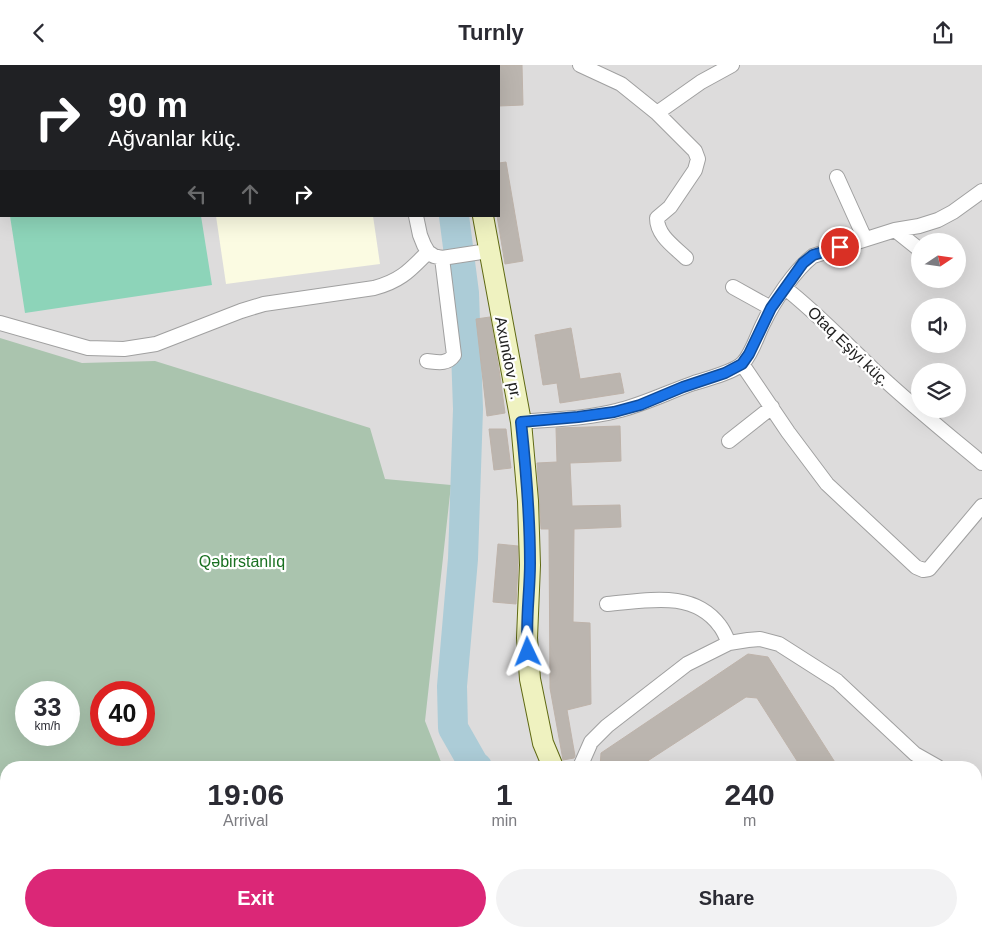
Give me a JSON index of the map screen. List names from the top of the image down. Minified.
{"streets":{"street":["Otaq Eşiyi küç.","Axundov pr."]},"parks":["Qəbirstanlıq"],"north":"right","page":{"header":"Turnly","turn":["90 m","Ağvanlar küç."],"speed":"33 km/h","limit":"40","eta":["19:06","Arrival","1","min","240","m"],"buttons":["Exit","Share"]}}
